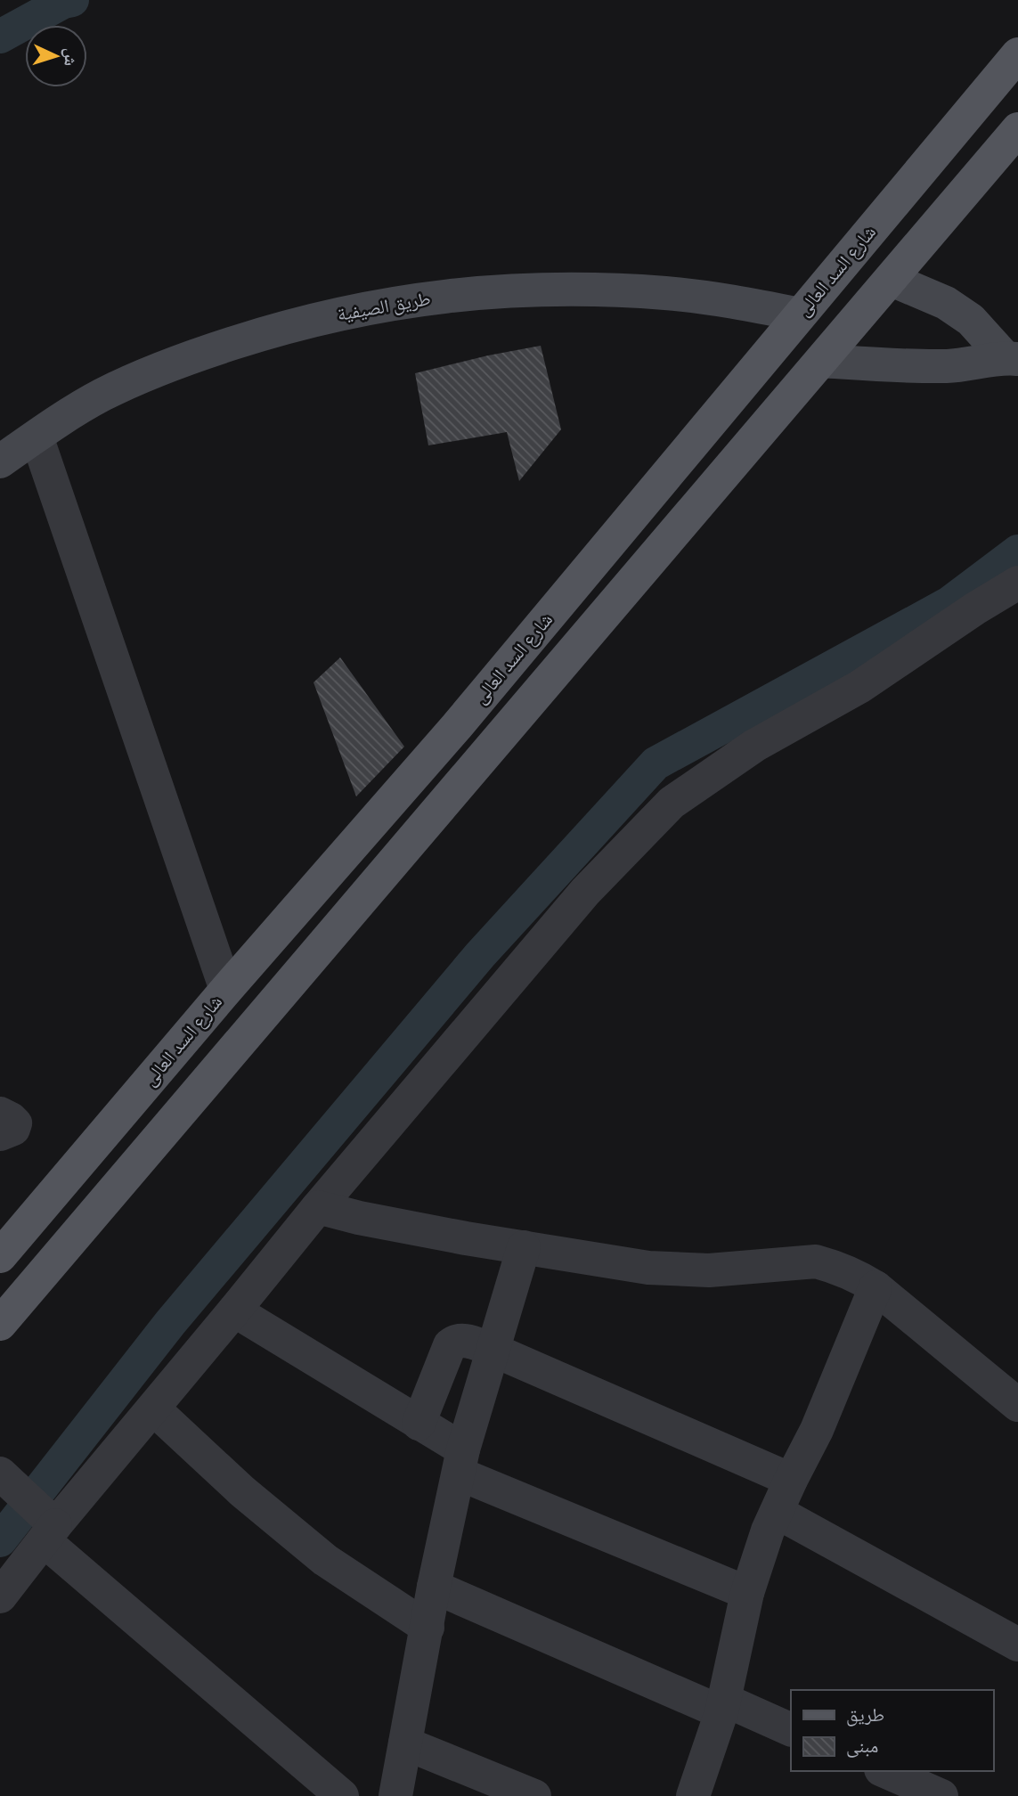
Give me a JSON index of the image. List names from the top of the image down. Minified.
{"streets":{"main road":["شارع السد العالى"],"street":["طريق الصيفية"]},"crossings":[["شارع السد العالى","طريق الصيفية"]],"legend":["طريق","مبنى"],"north":"right"}
